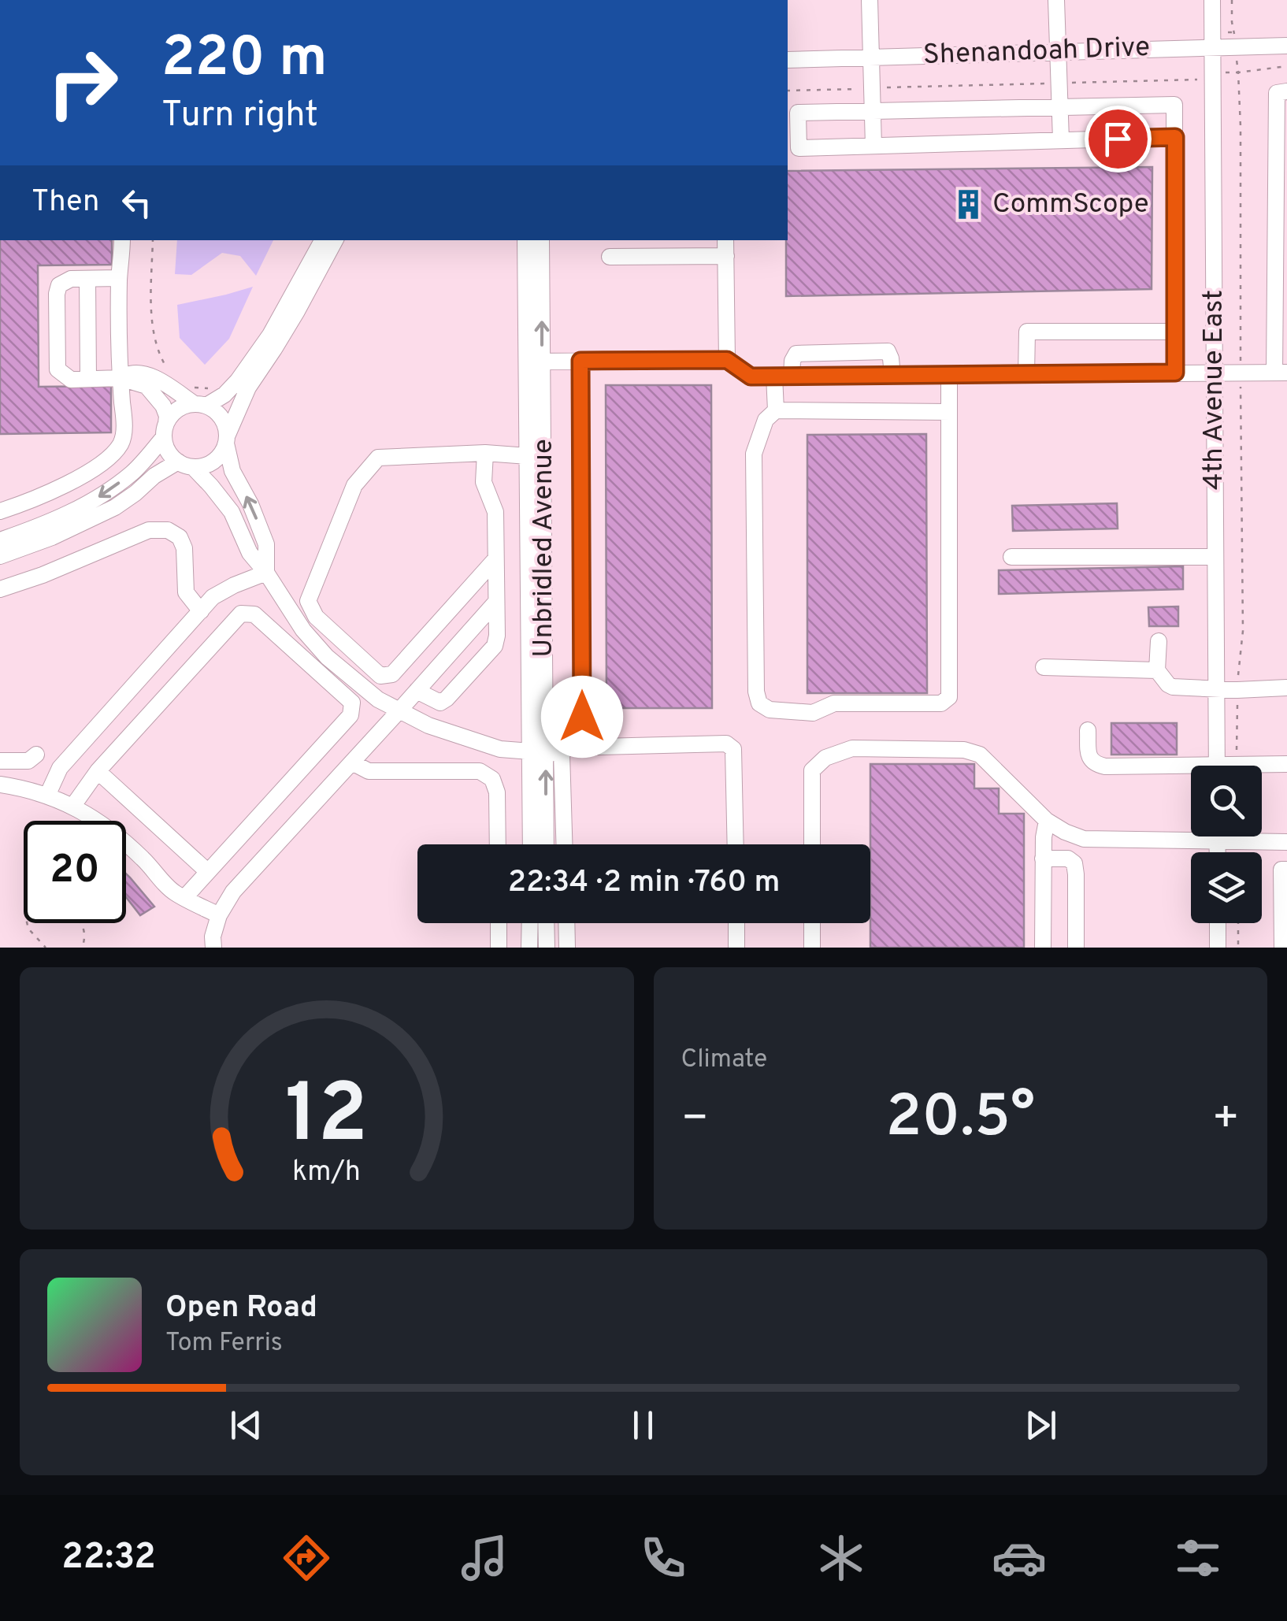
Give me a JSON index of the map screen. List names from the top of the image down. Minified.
{"streets":{"street":["Shenandoah Drive","4th Avenue East","Unbridled Avenue"]},"crossings":[["Shenandoah Drive","4th Avenue East"]],"places":{"building":["CommScope"]},"page":{"turn":["220 m","Turn right"],"then":"Then","limit":"20","trip":"22:34 · 2 min · 760 m","tile":"Climate","heat":["−","20.5°","+"],"song":["Open Road","Tom Ferris"],"tabs":"22:32","gauge":["12","km/h"]}}
